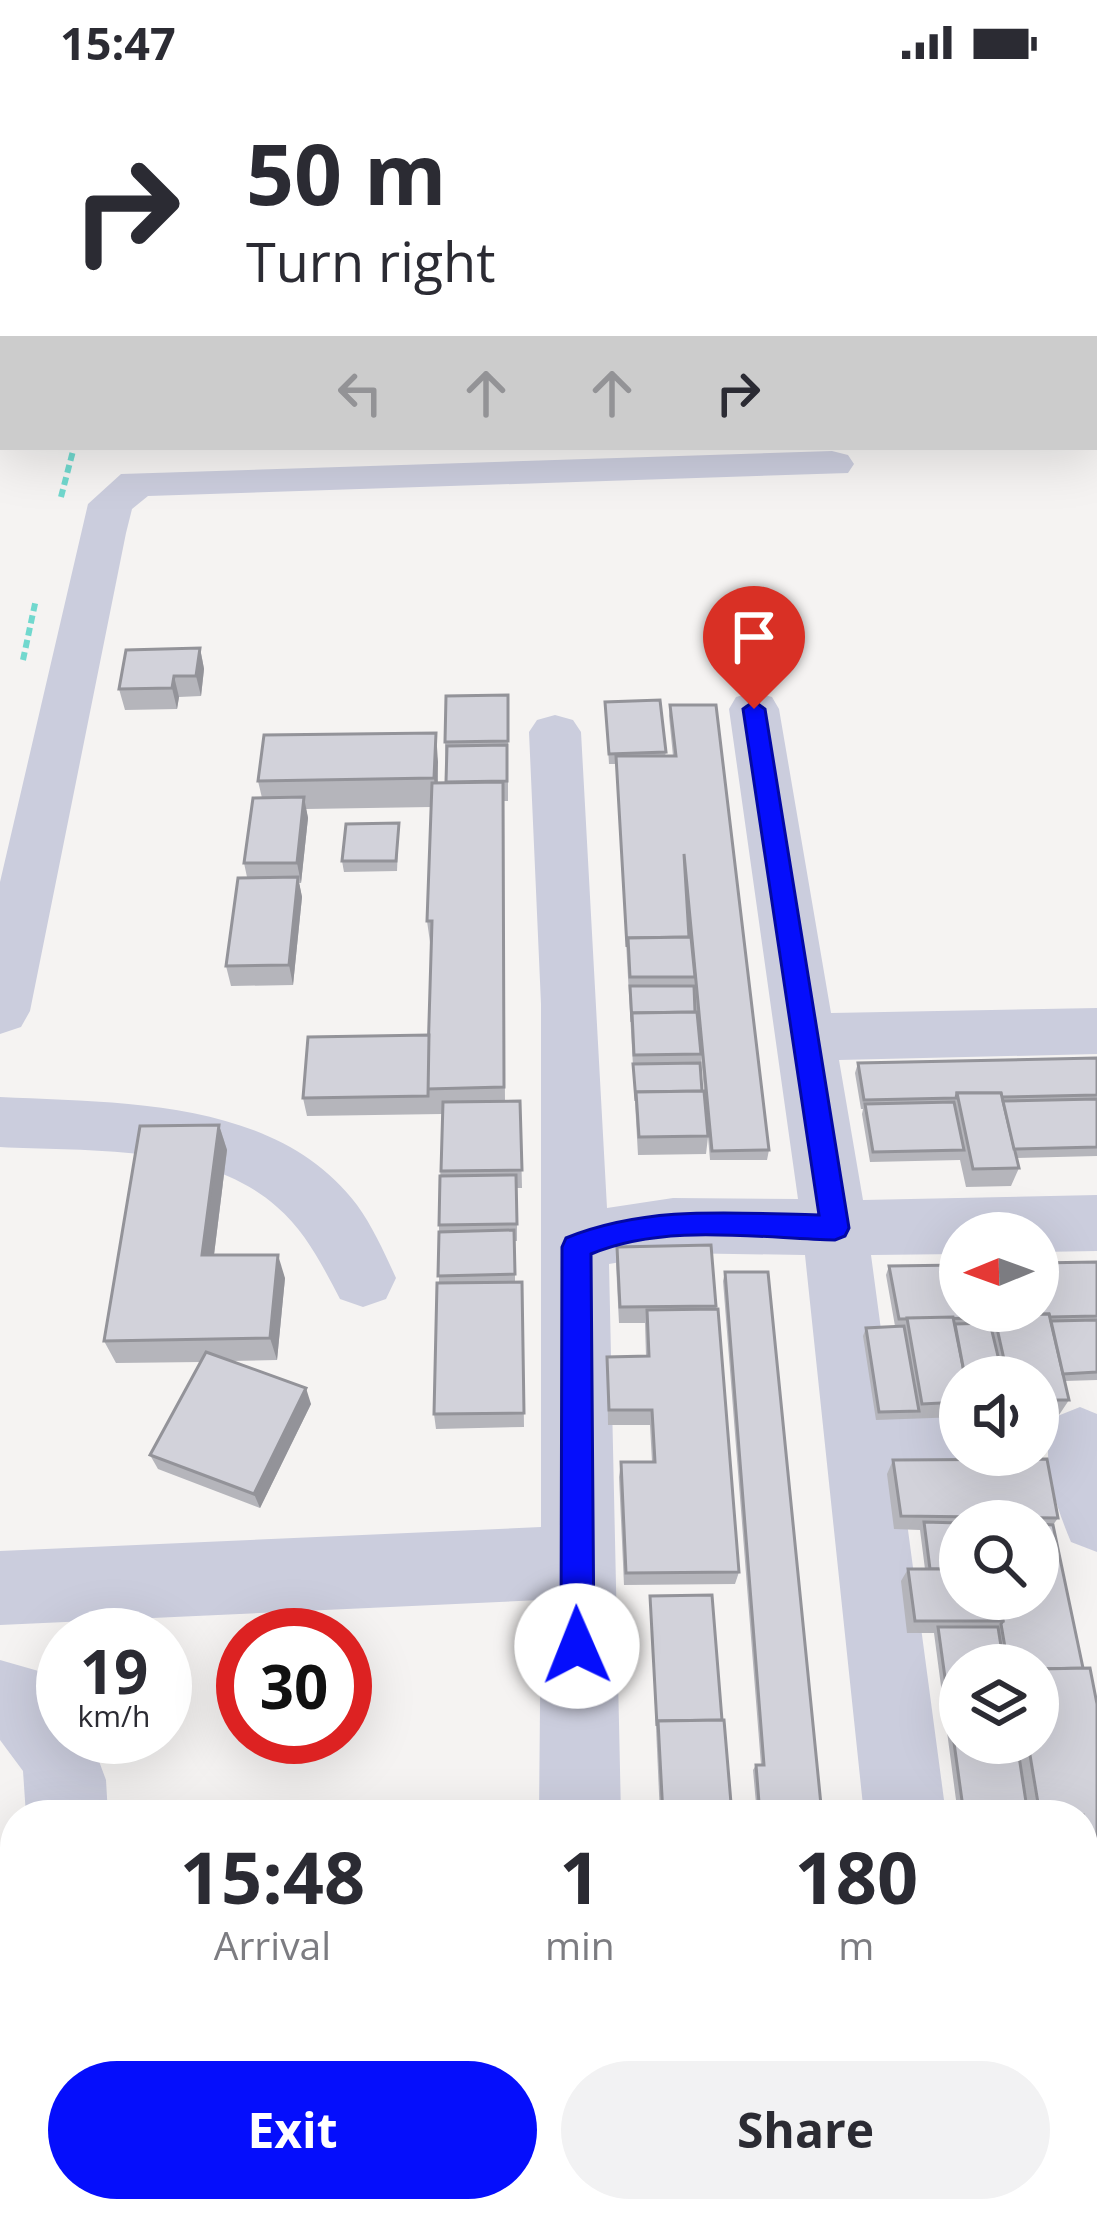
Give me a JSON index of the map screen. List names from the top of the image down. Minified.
{"north":"left","page":{"status":"15:47","turn":["50 m","Turn right"],"speed":"19 km/h","limit":"30","eta":["15:48","Arrival","1","min","180","m"],"buttons":["Exit","Share"]}}
